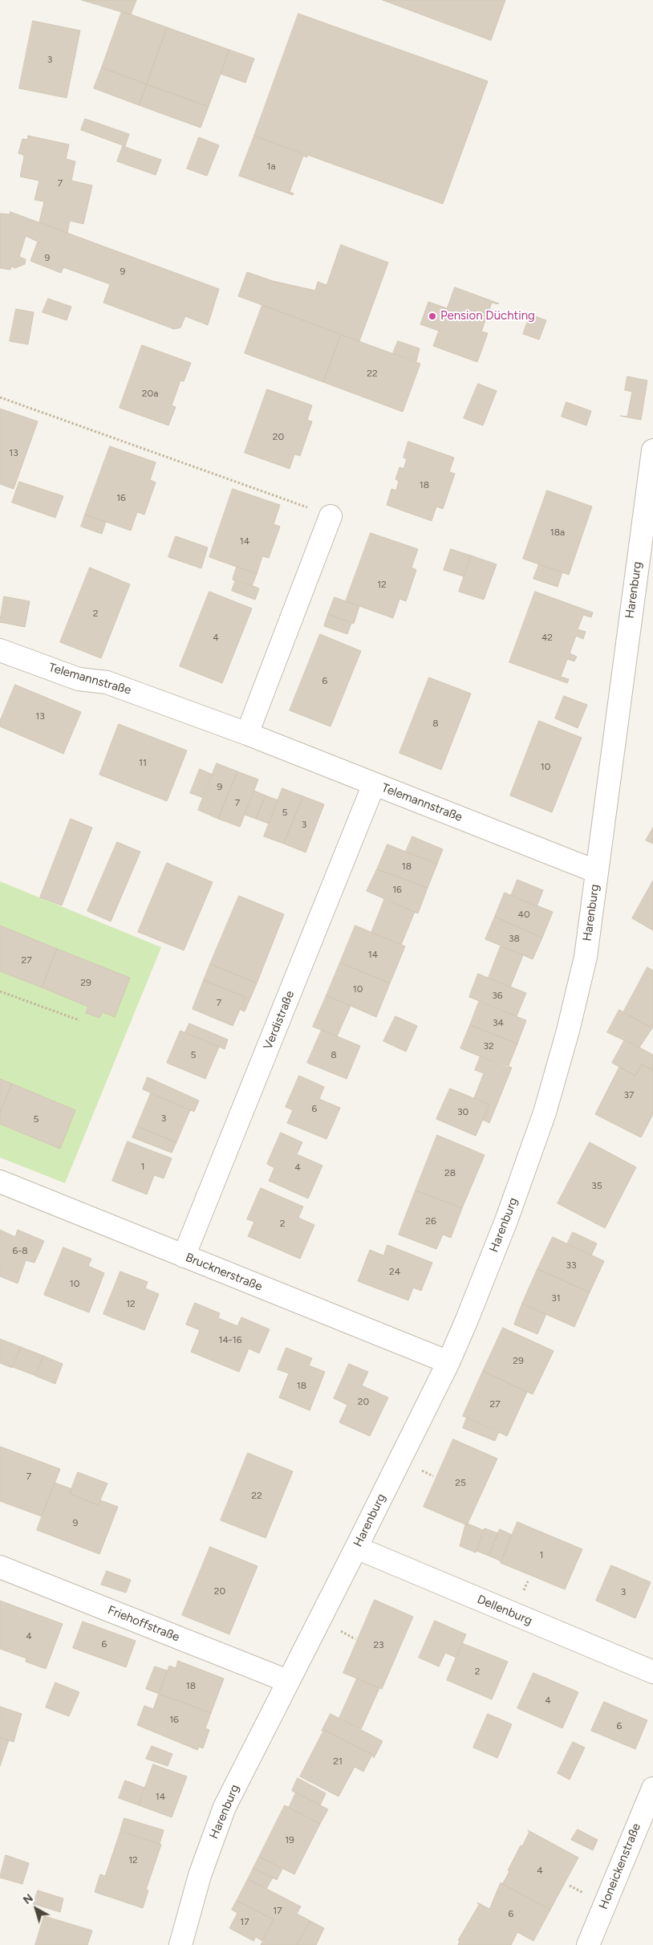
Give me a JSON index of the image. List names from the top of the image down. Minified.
{"streets":{"street":["Harenburg","Telemannstraße","Verdistraße","Brucknerstraße","Dellenburg","Friehoffstraße","Honeickenstraße"]},"crossings":[["Harenburg","Telemannstraße"],["Harenburg","Brucknerstraße"],["Harenburg","Dellenburg"],["Harenburg","Friehoffstraße"],["Telemannstraße","Verdistraße"],["Verdistraße","Brucknerstraße"]],"places":["Pension Düchting"],"house_numbers":["3","1a","7","9","9","22","20a","20","13","18","16","18a","14","12","2","4","42","6","13","8","11","10","9","7","5","3","18","16","40","38","14","27","29","10","36","7","34","32","5","8","37","6","30","3","5","1","4","28","35","26","2","6-8","33","24","10","31","12","14-16","29","18","20","27","7","25","22","9","1","20","3","4","6","23","2","18","4","16","6","21","14","19","12","4","17","6","17"],"north":"top left"}
